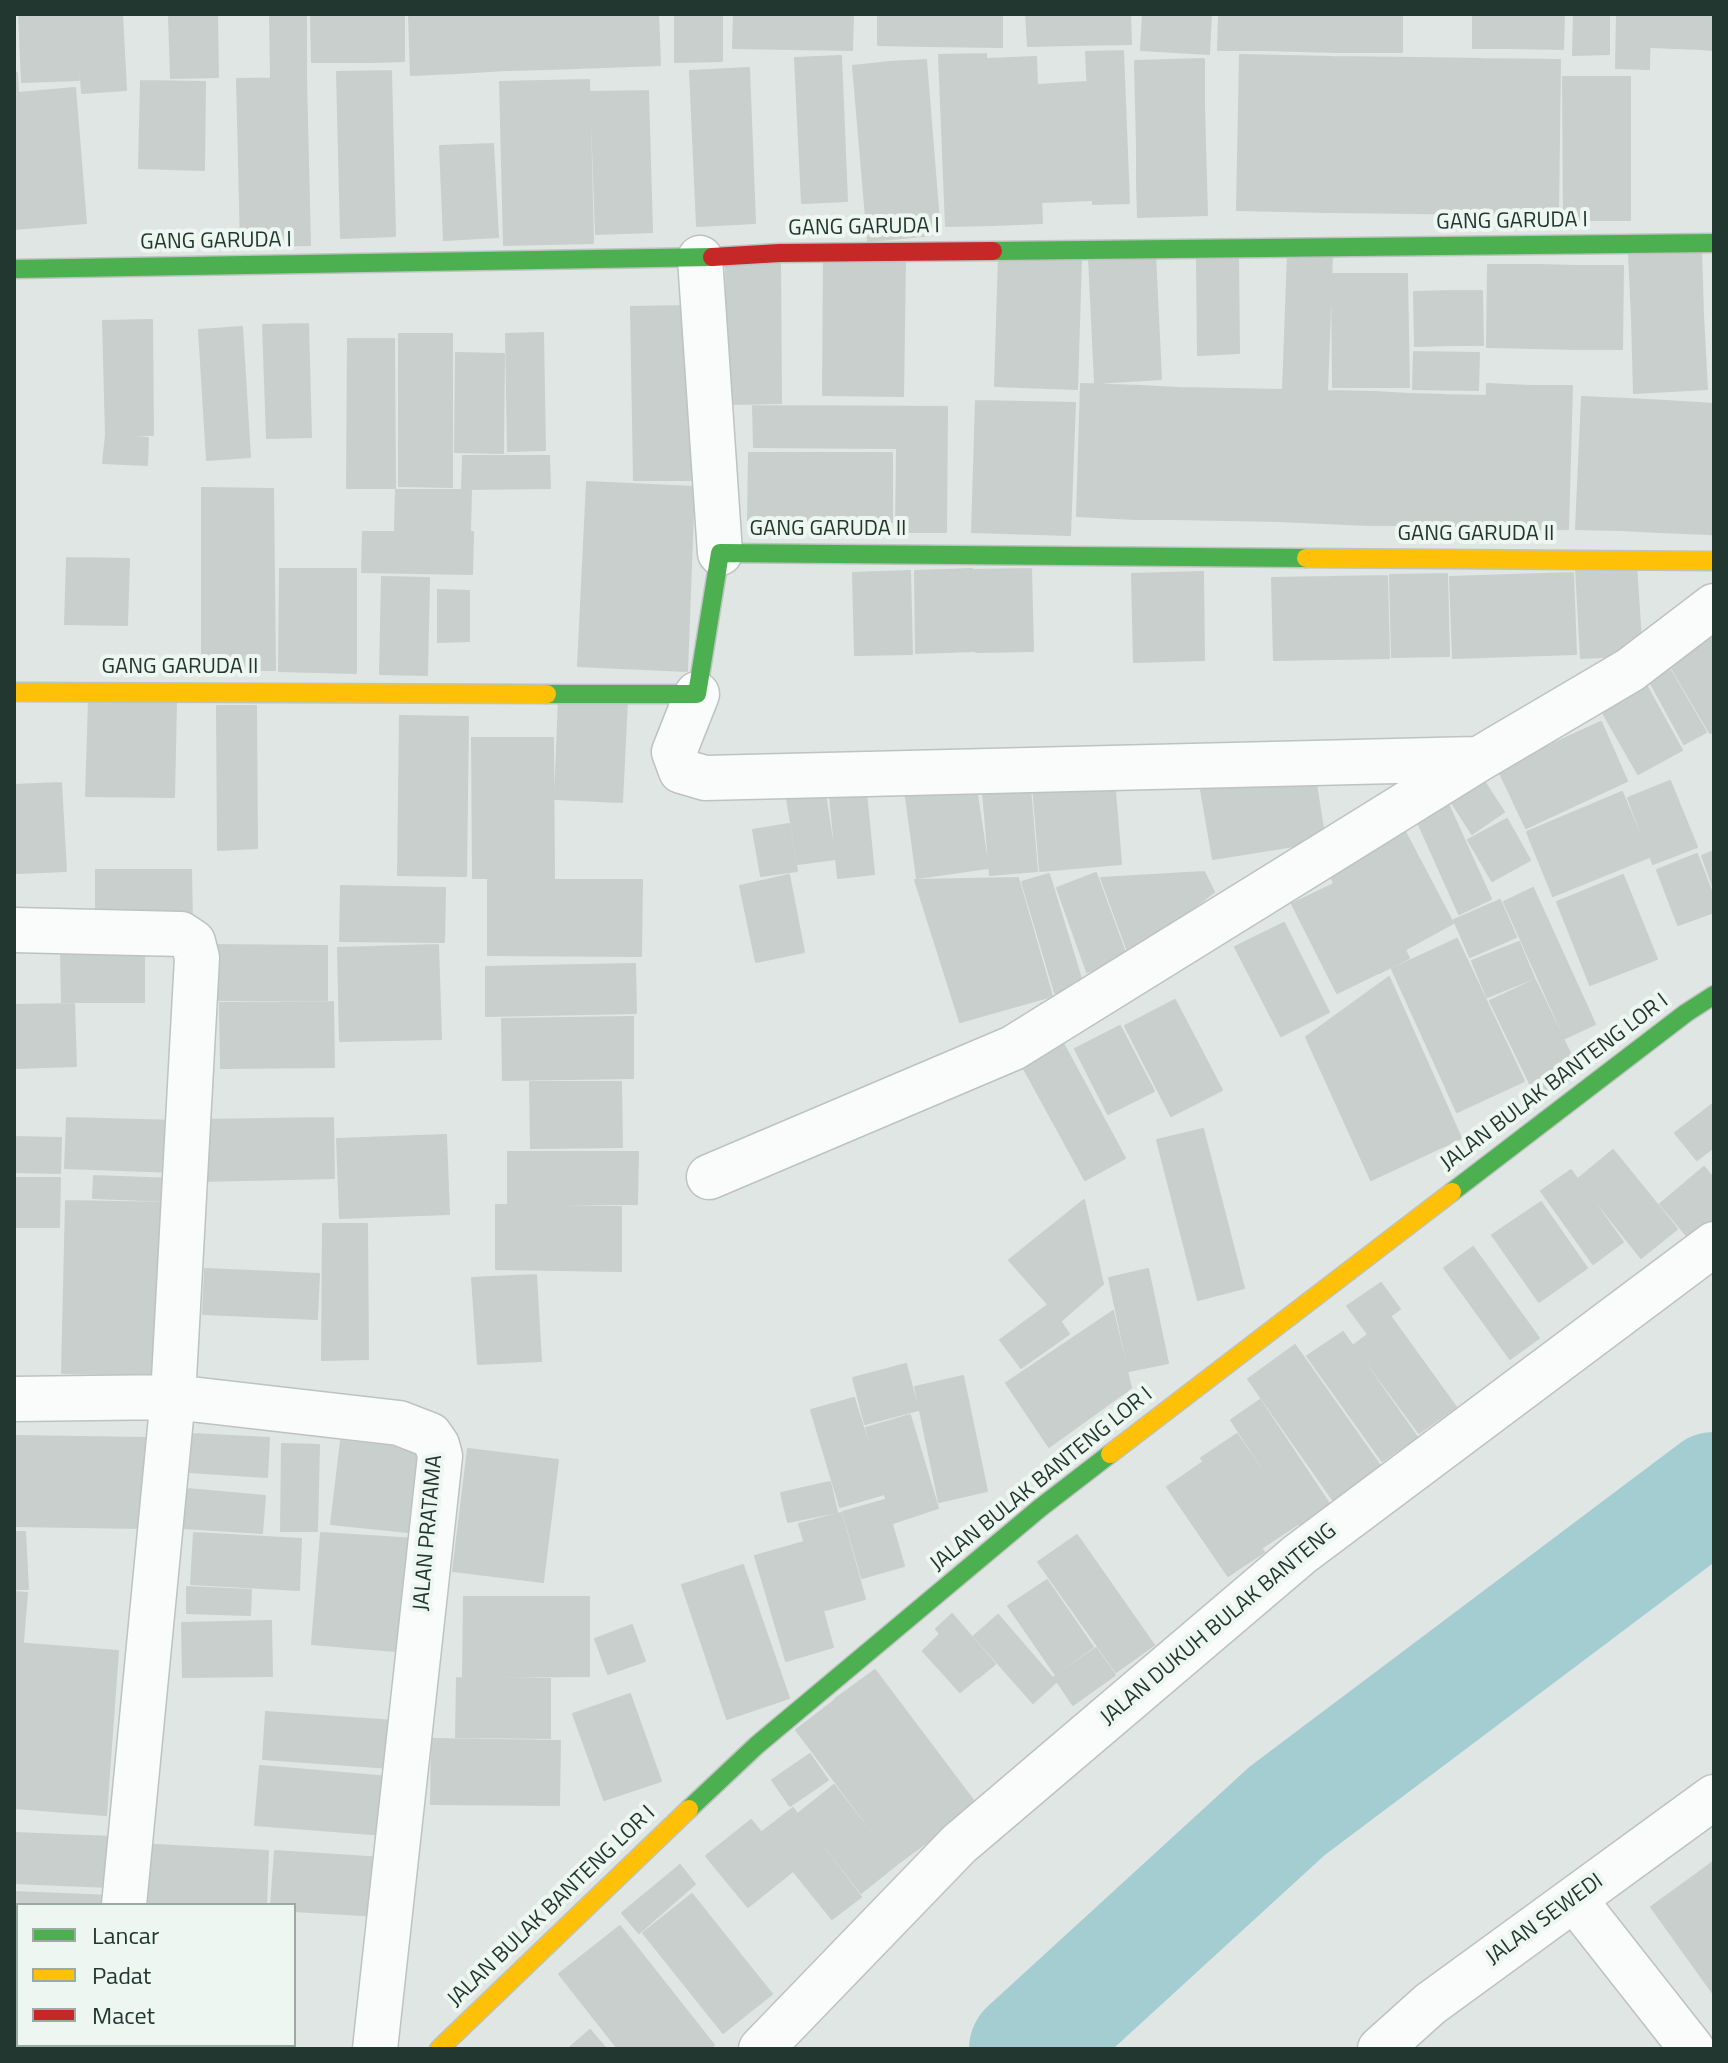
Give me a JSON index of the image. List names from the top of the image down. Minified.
{"streets":{"street":["GANG GARUDA I","GANG GARUDA II","JALAN BULAK BANTENG LOR I","JALAN PRATAMA","JALAN DUKUH BULAK BANTENG","JALAN SEWEDI"]},"legend":["Lancar","Padat","Macet"]}
